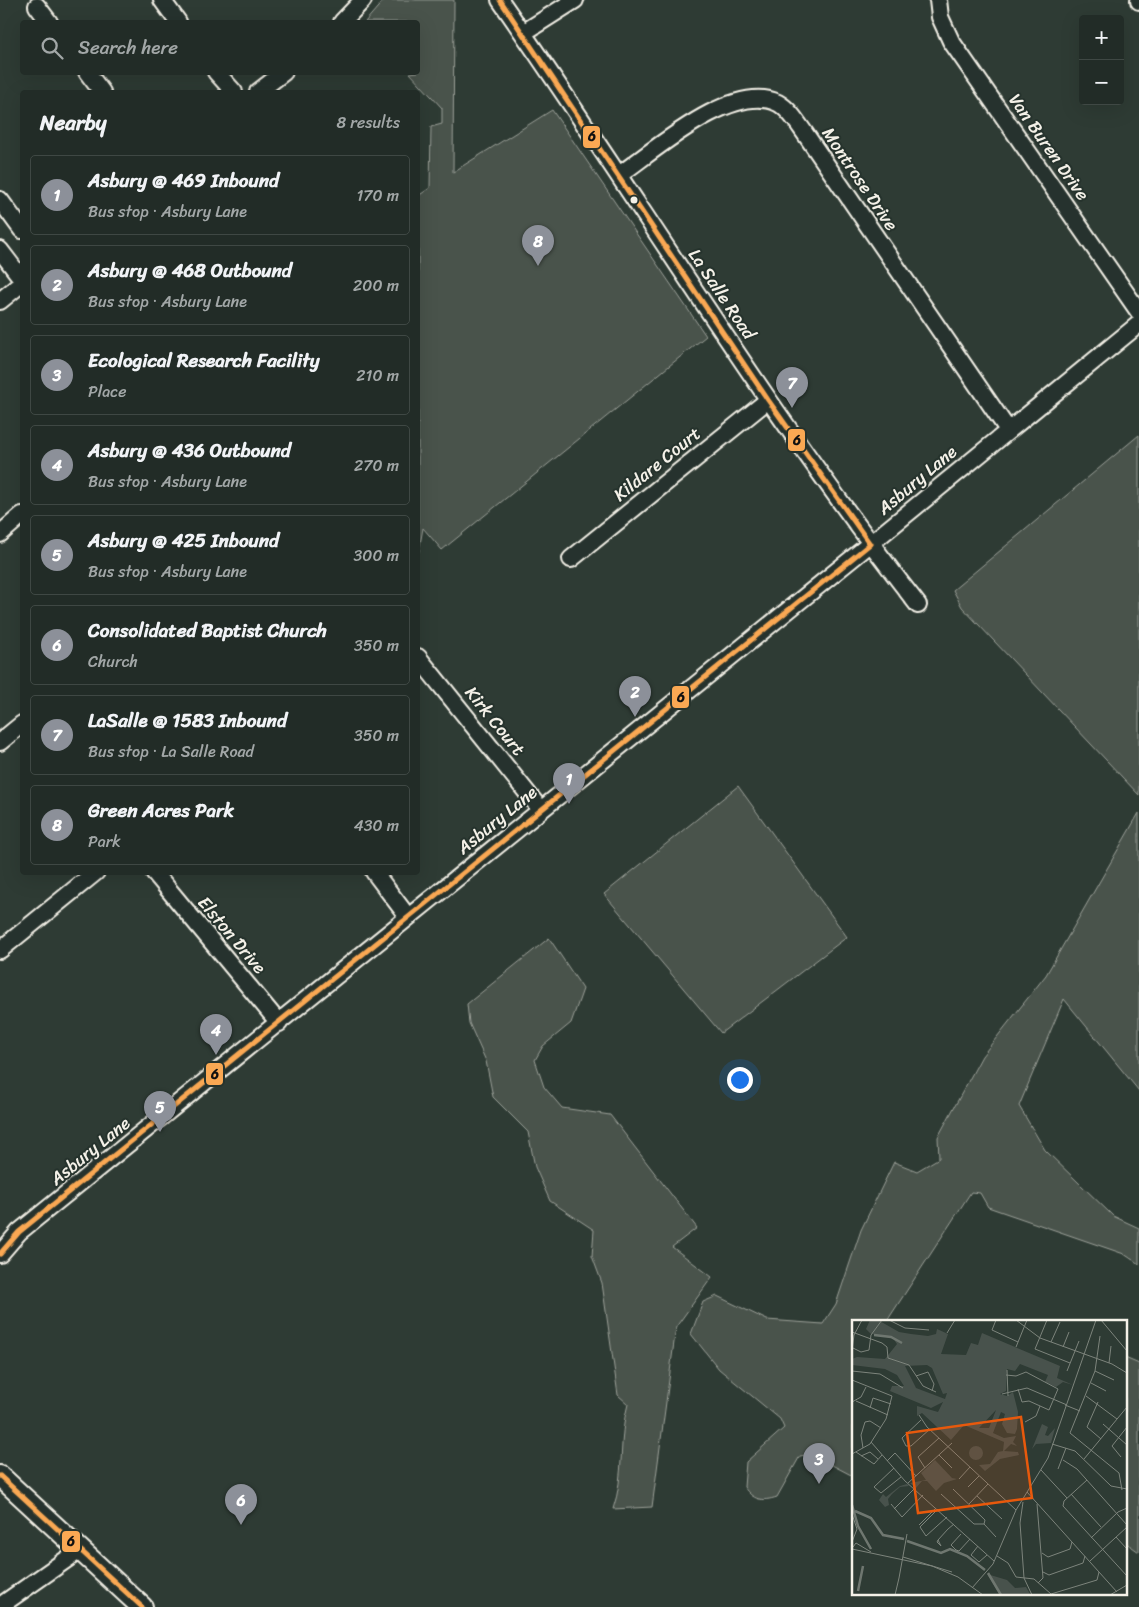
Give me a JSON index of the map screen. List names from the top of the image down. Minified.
{"streets":{"street":["Van Buren Drive","Montrose Drive","La Salle Road","Kildare Court","Asbury Lane","Kirk Court","Elston Drive"]},"crossings":[["Montrose Drive","La Salle Road"],["Montrose Drive","Asbury Lane"],["La Salle Road","Kildare Court"],["La Salle Road","Asbury Lane"],["Asbury Lane","Kirk Court"],["Asbury Lane","Elston Drive"]],"lines":["transit line 6"],"page":{"map_buttons":["+","−"],"search":"Search here","heading":["Nearby","8 results"],"list":[{"mark":"1","name":"Asbury @ 469 Inbound","note":"Bus stop · Asbury Lane","value":"170 m"},{"mark":"2","name":"Asbury @ 468 Outbound","note":"Bus stop · Asbury Lane","value":"200 m"},{"mark":"3","name":"Ecological Research Facility","note":"Place","value":"210 m"},{"mark":"4","name":"Asbury @ 436 Outbound","note":"Bus stop · Asbury Lane","value":"270 m"},{"mark":"5","name":"Asbury @ 425 Inbound","note":"Bus stop · Asbury Lane","value":"300 m"},{"mark":"6","name":"Consolidated Baptist Church","note":"Church","value":"350 m"},{"mark":"7","name":"LaSalle @ 1583 Inbound","note":"Bus stop · La Salle Road","value":"350 m"},{"mark":"8","name":"Green Acres Park","note":"Park","value":"430 m"}],"pins":["8","7","2","1","4","5","3","6"]}}
